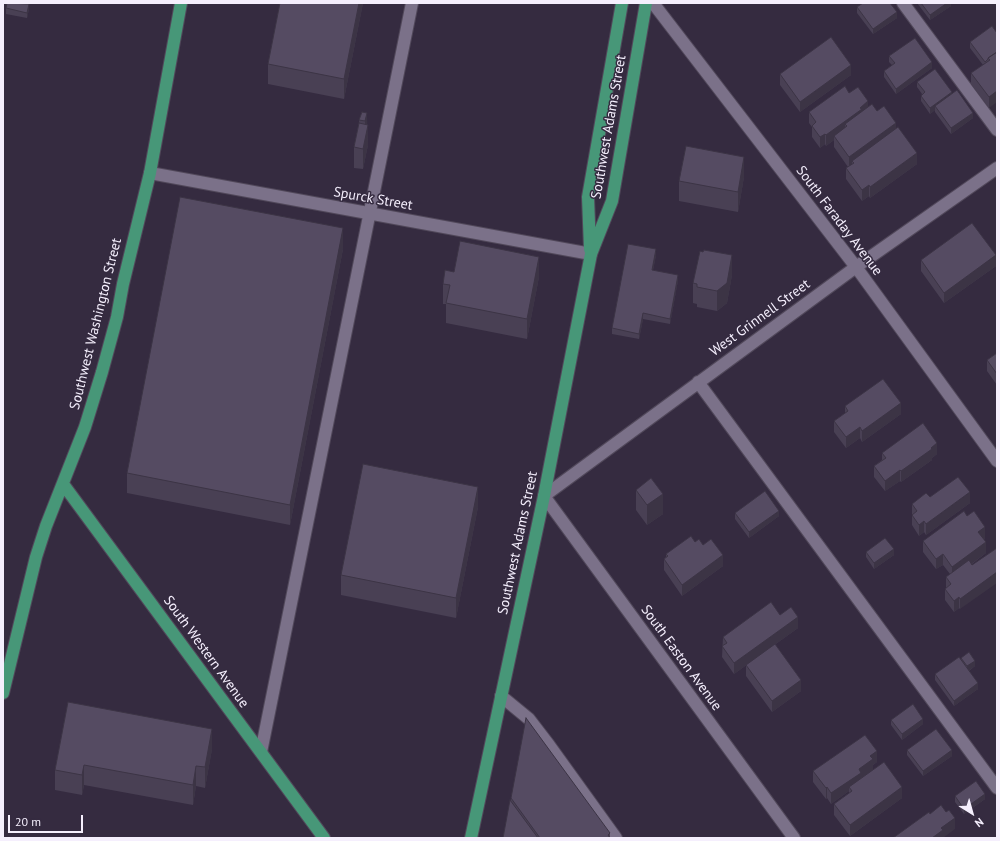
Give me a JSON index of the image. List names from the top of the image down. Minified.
{"streets":{"main road":["Southwest Adams Street","Southwest Washington Street","South Western Avenue"],"street":["Spurck Street","South Faraday Avenue","West Grinnell Street","South Easton Avenue"]},"crossings":[["Southwest Adams Street","Spurck Street"],["Southwest Adams Street","West Grinnell Street"],["Southwest Adams Street","South Easton Avenue"],["Spurck Street","Southwest Washington Street"],["South Faraday Avenue","West Grinnell Street"],["West Grinnell Street","South Easton Avenue"],["Southwest Washington Street","South Western Avenue"]],"scale_bar":"20 m","north":"bottom right"}
